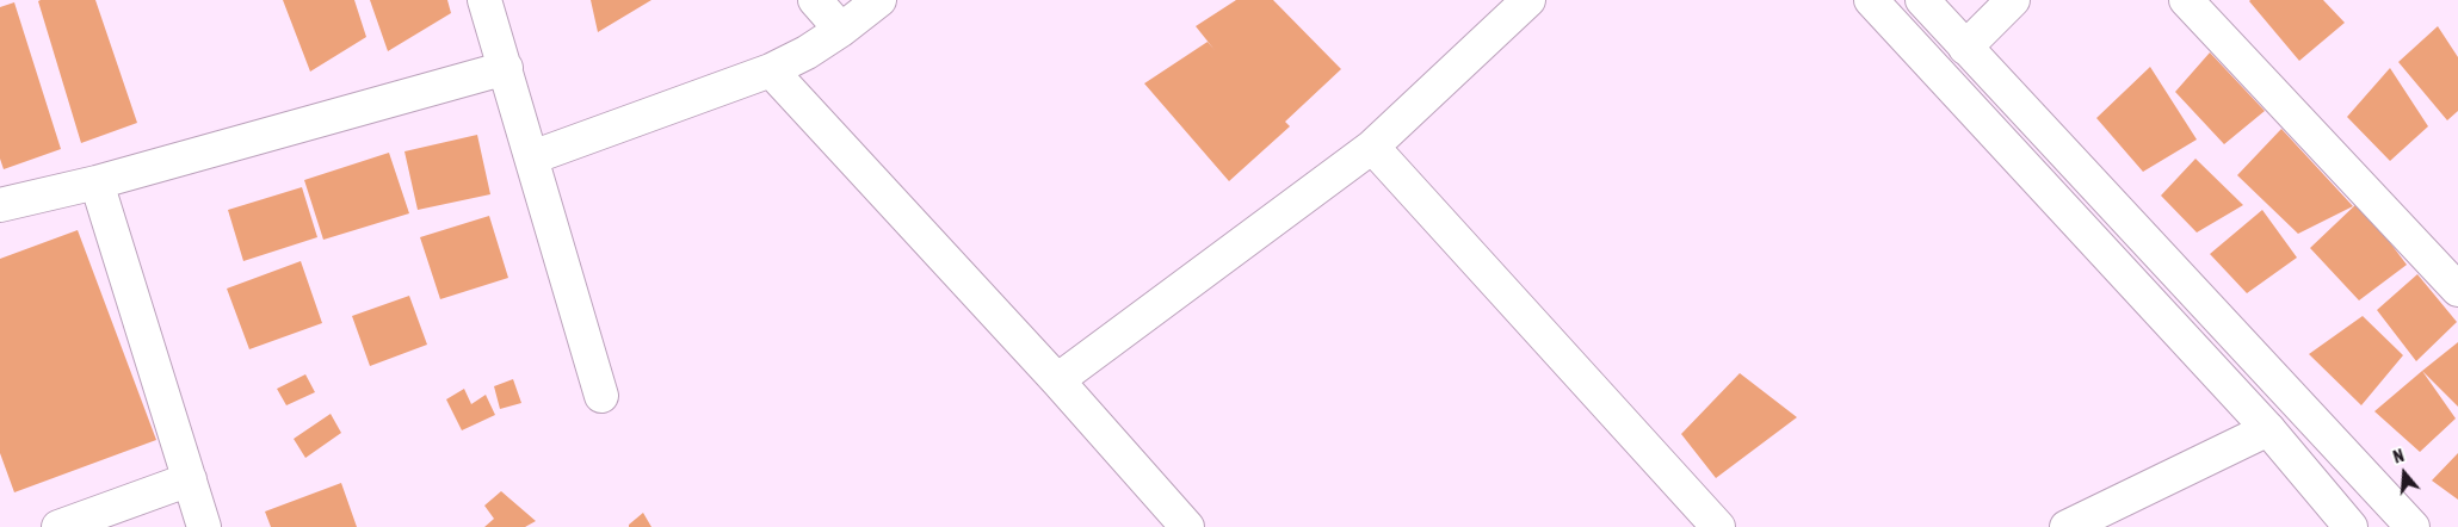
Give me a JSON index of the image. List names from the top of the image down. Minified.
{"north":"top"}
